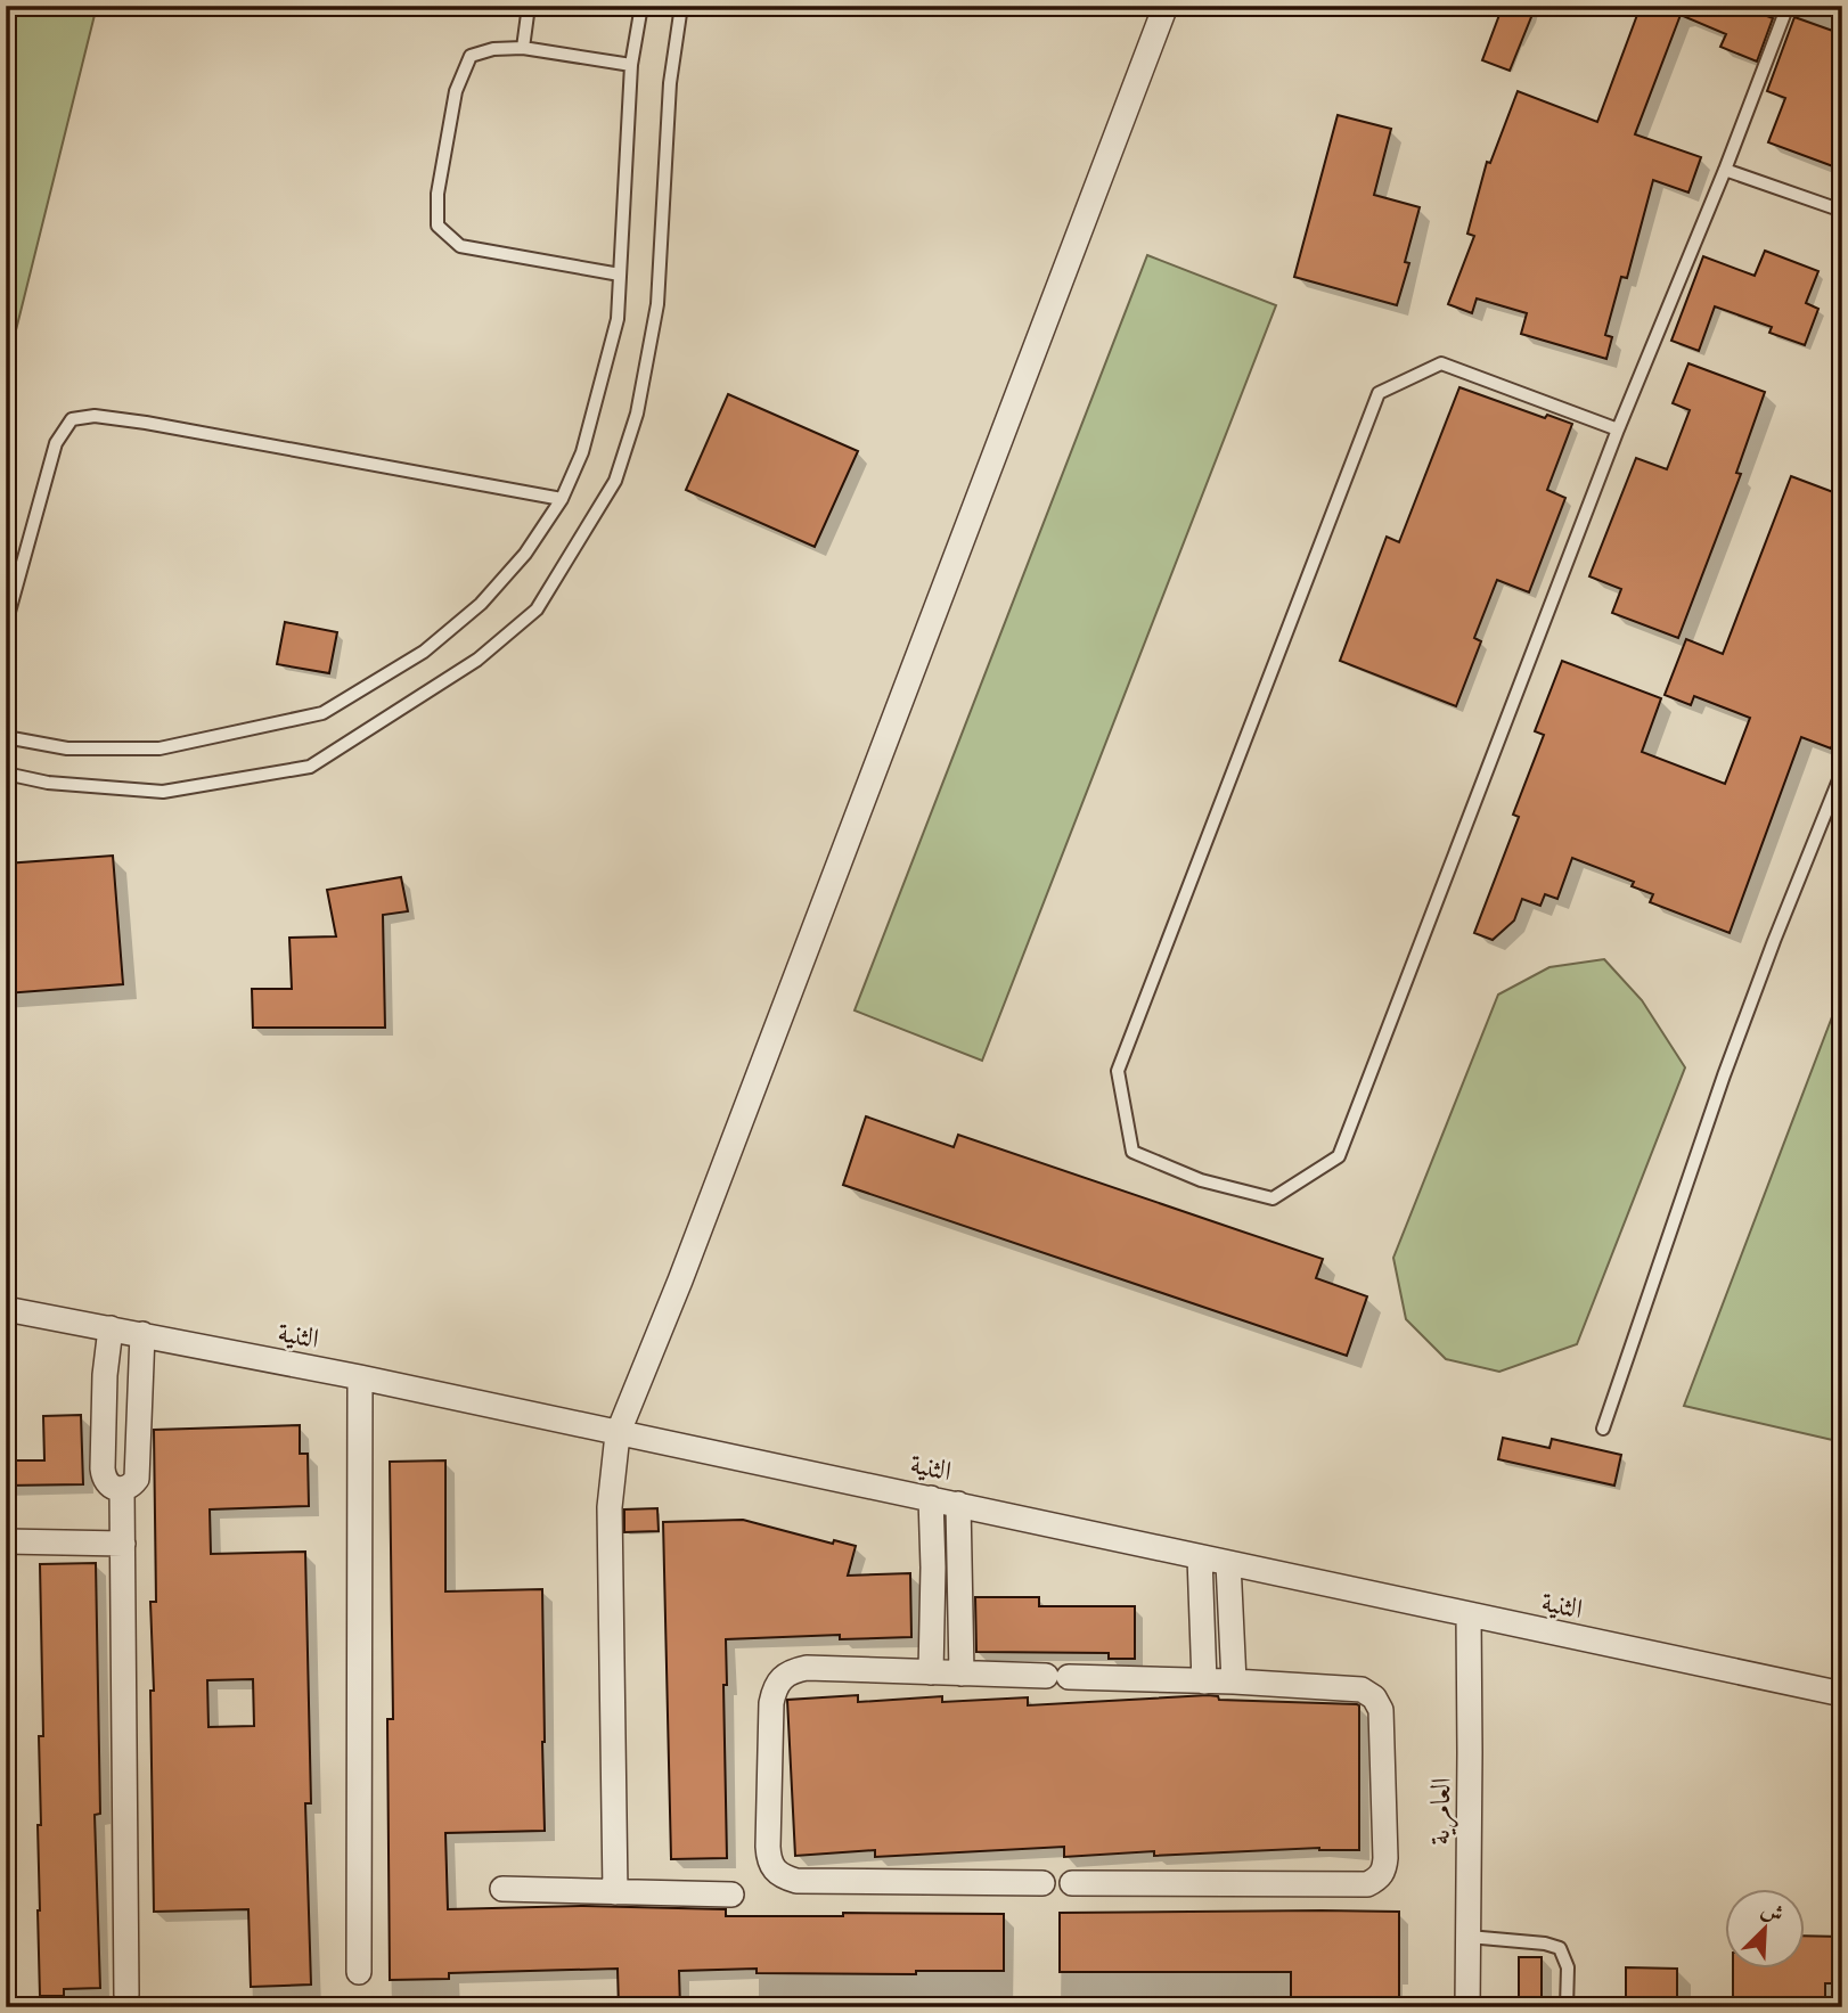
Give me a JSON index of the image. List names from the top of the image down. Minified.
{"streets":{"street":["الثنية","العامرية"]},"crossings":[["الثنية","العامرية"]],"north":"top right"}
